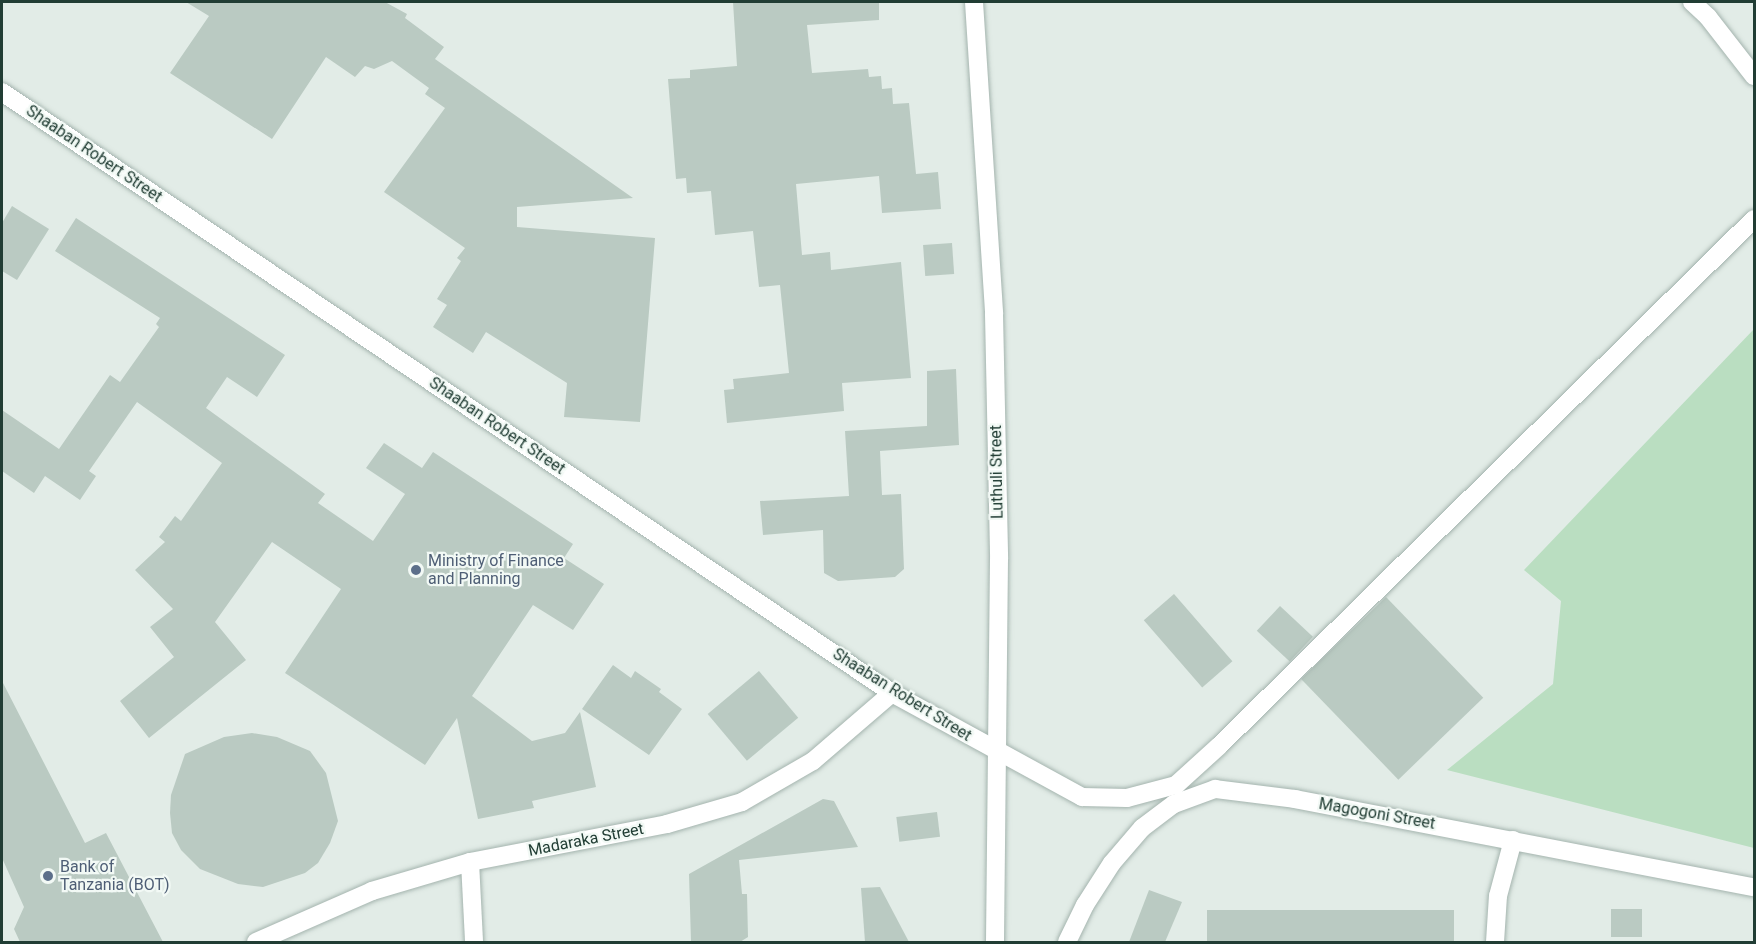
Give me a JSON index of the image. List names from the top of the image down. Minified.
{"streets":{"street":["Shaaban Robert Street","Luthuli Street","Magogoni Street","Madaraka Street"]},"crossings":[["Shaaban Robert Street","Luthuli Street"],["Shaaban Robert Street","Madaraka Street"]],"places":["Ministry of Finance and Planning","Bank of Tanzania (BOT)"]}
